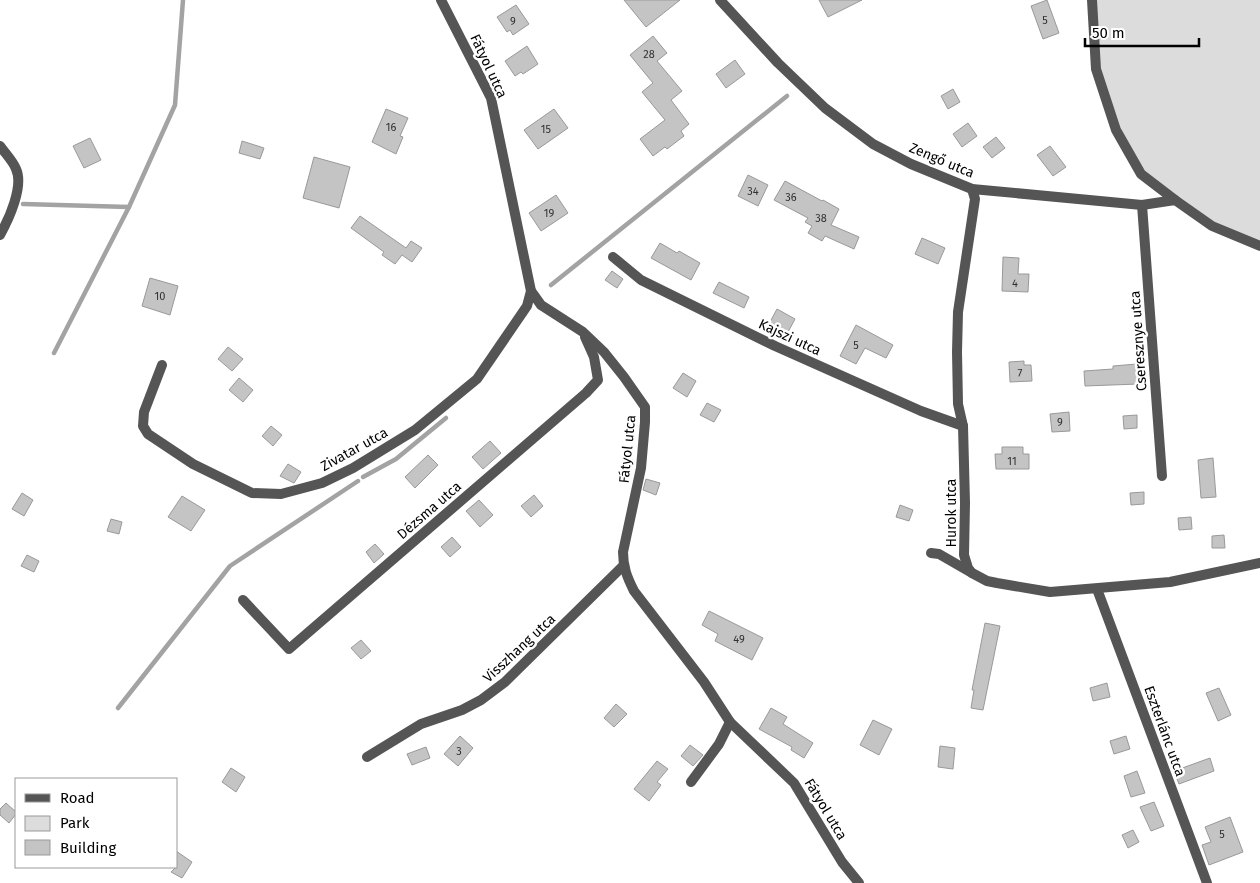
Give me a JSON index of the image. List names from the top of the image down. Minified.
{"streets":{"street":["Fátyol utca","Zengő utca","Kajszi utca","Cseresznye utca","Zivatar utca","Dézsma utca","Hurok utca","Visszhang utca","Eszterlánc utca"]},"crossings":[["Fátyol utca","Zivatar utca"],["Fátyol utca","Dézsma utca"],["Fátyol utca","Visszhang utca"],["Zengő utca","Cseresznye utca"],["Zengő utca","Hurok utca"],["Kajszi utca","Hurok utca"]],"house_numbers":["5","9","28","16","15","34","36","19","38","4","10","5","7","9","11","49","3","5"],"legend":["Road","Park","Building"],"scale_bar":"50 m"}
